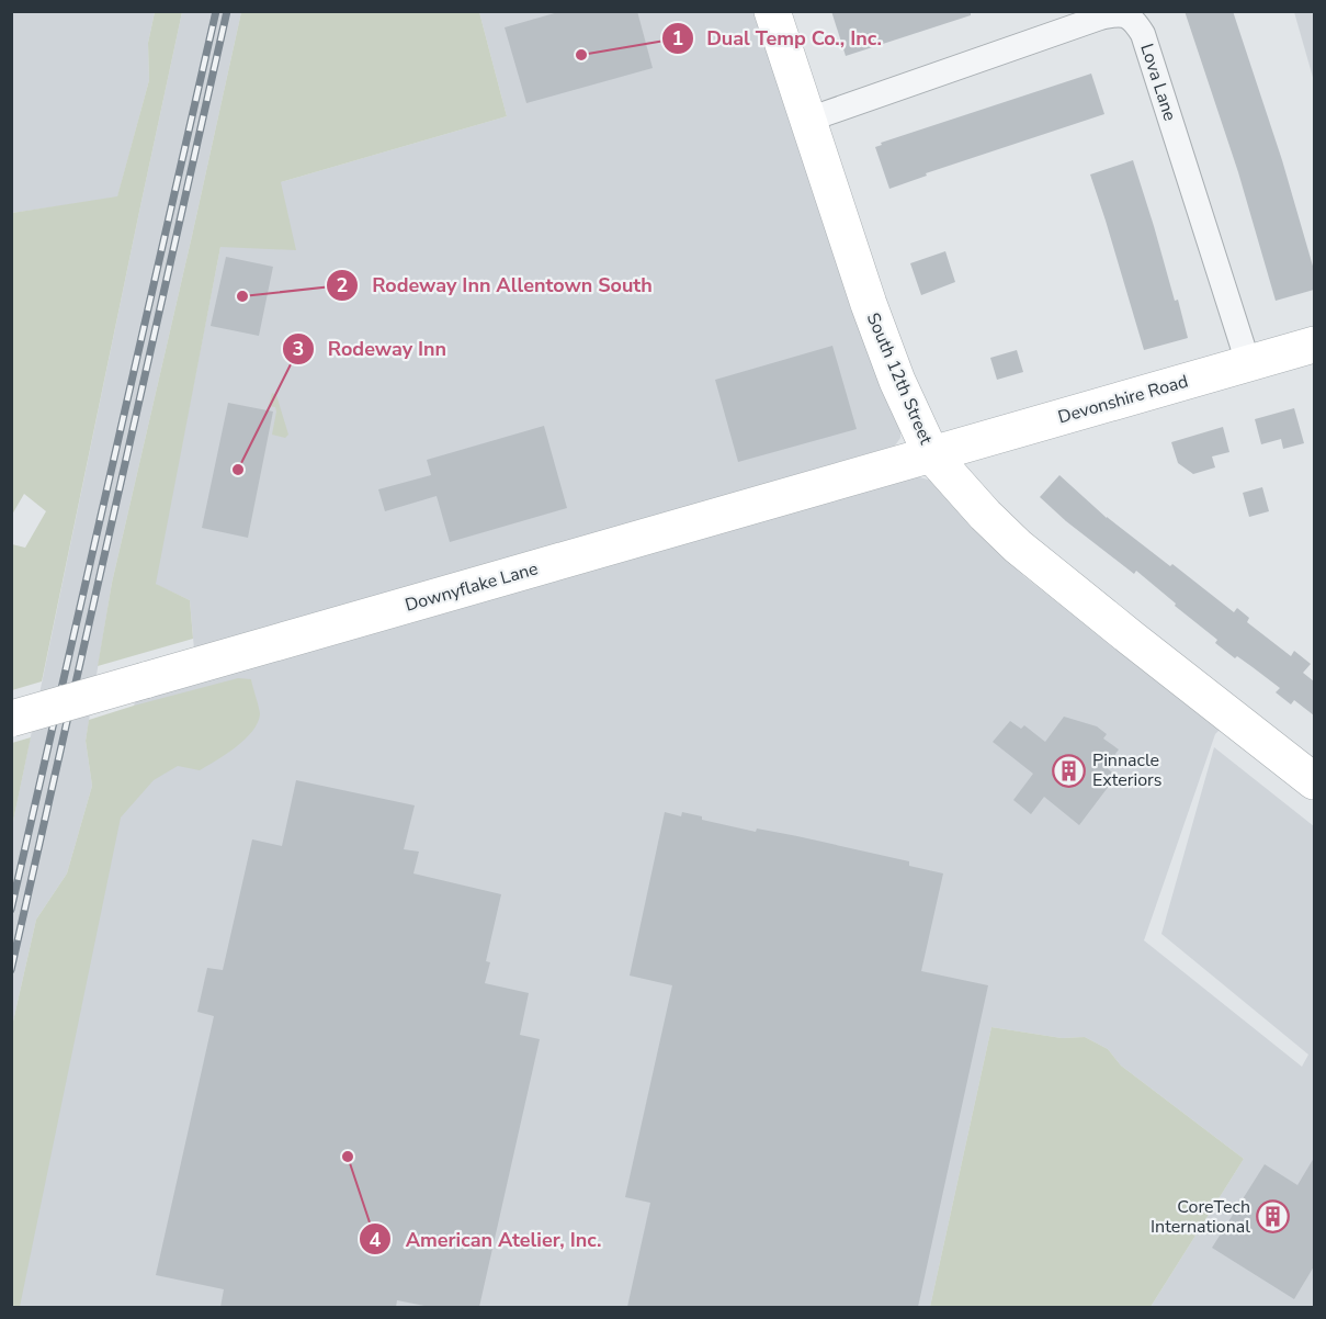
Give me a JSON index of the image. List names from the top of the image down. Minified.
{"streets":{"street":["Lova Lane","South 12th Street","Devonshire Road","Downyflake Lane"]},"crossings":[["Lova Lane","South 12th Street"],["Lova Lane","Devonshire Road"],["South 12th Street","Devonshire Road"],["South 12th Street","Downyflake Lane"],["Devonshire Road","Downyflake Lane"]],"places":{"other":["Dual Temp Co., Inc.","Rodeway Inn Allentown South","Rodeway Inn","American Atelier, Inc."],"building":["Pinnacle Exteriors","CoreTech International"]}}
